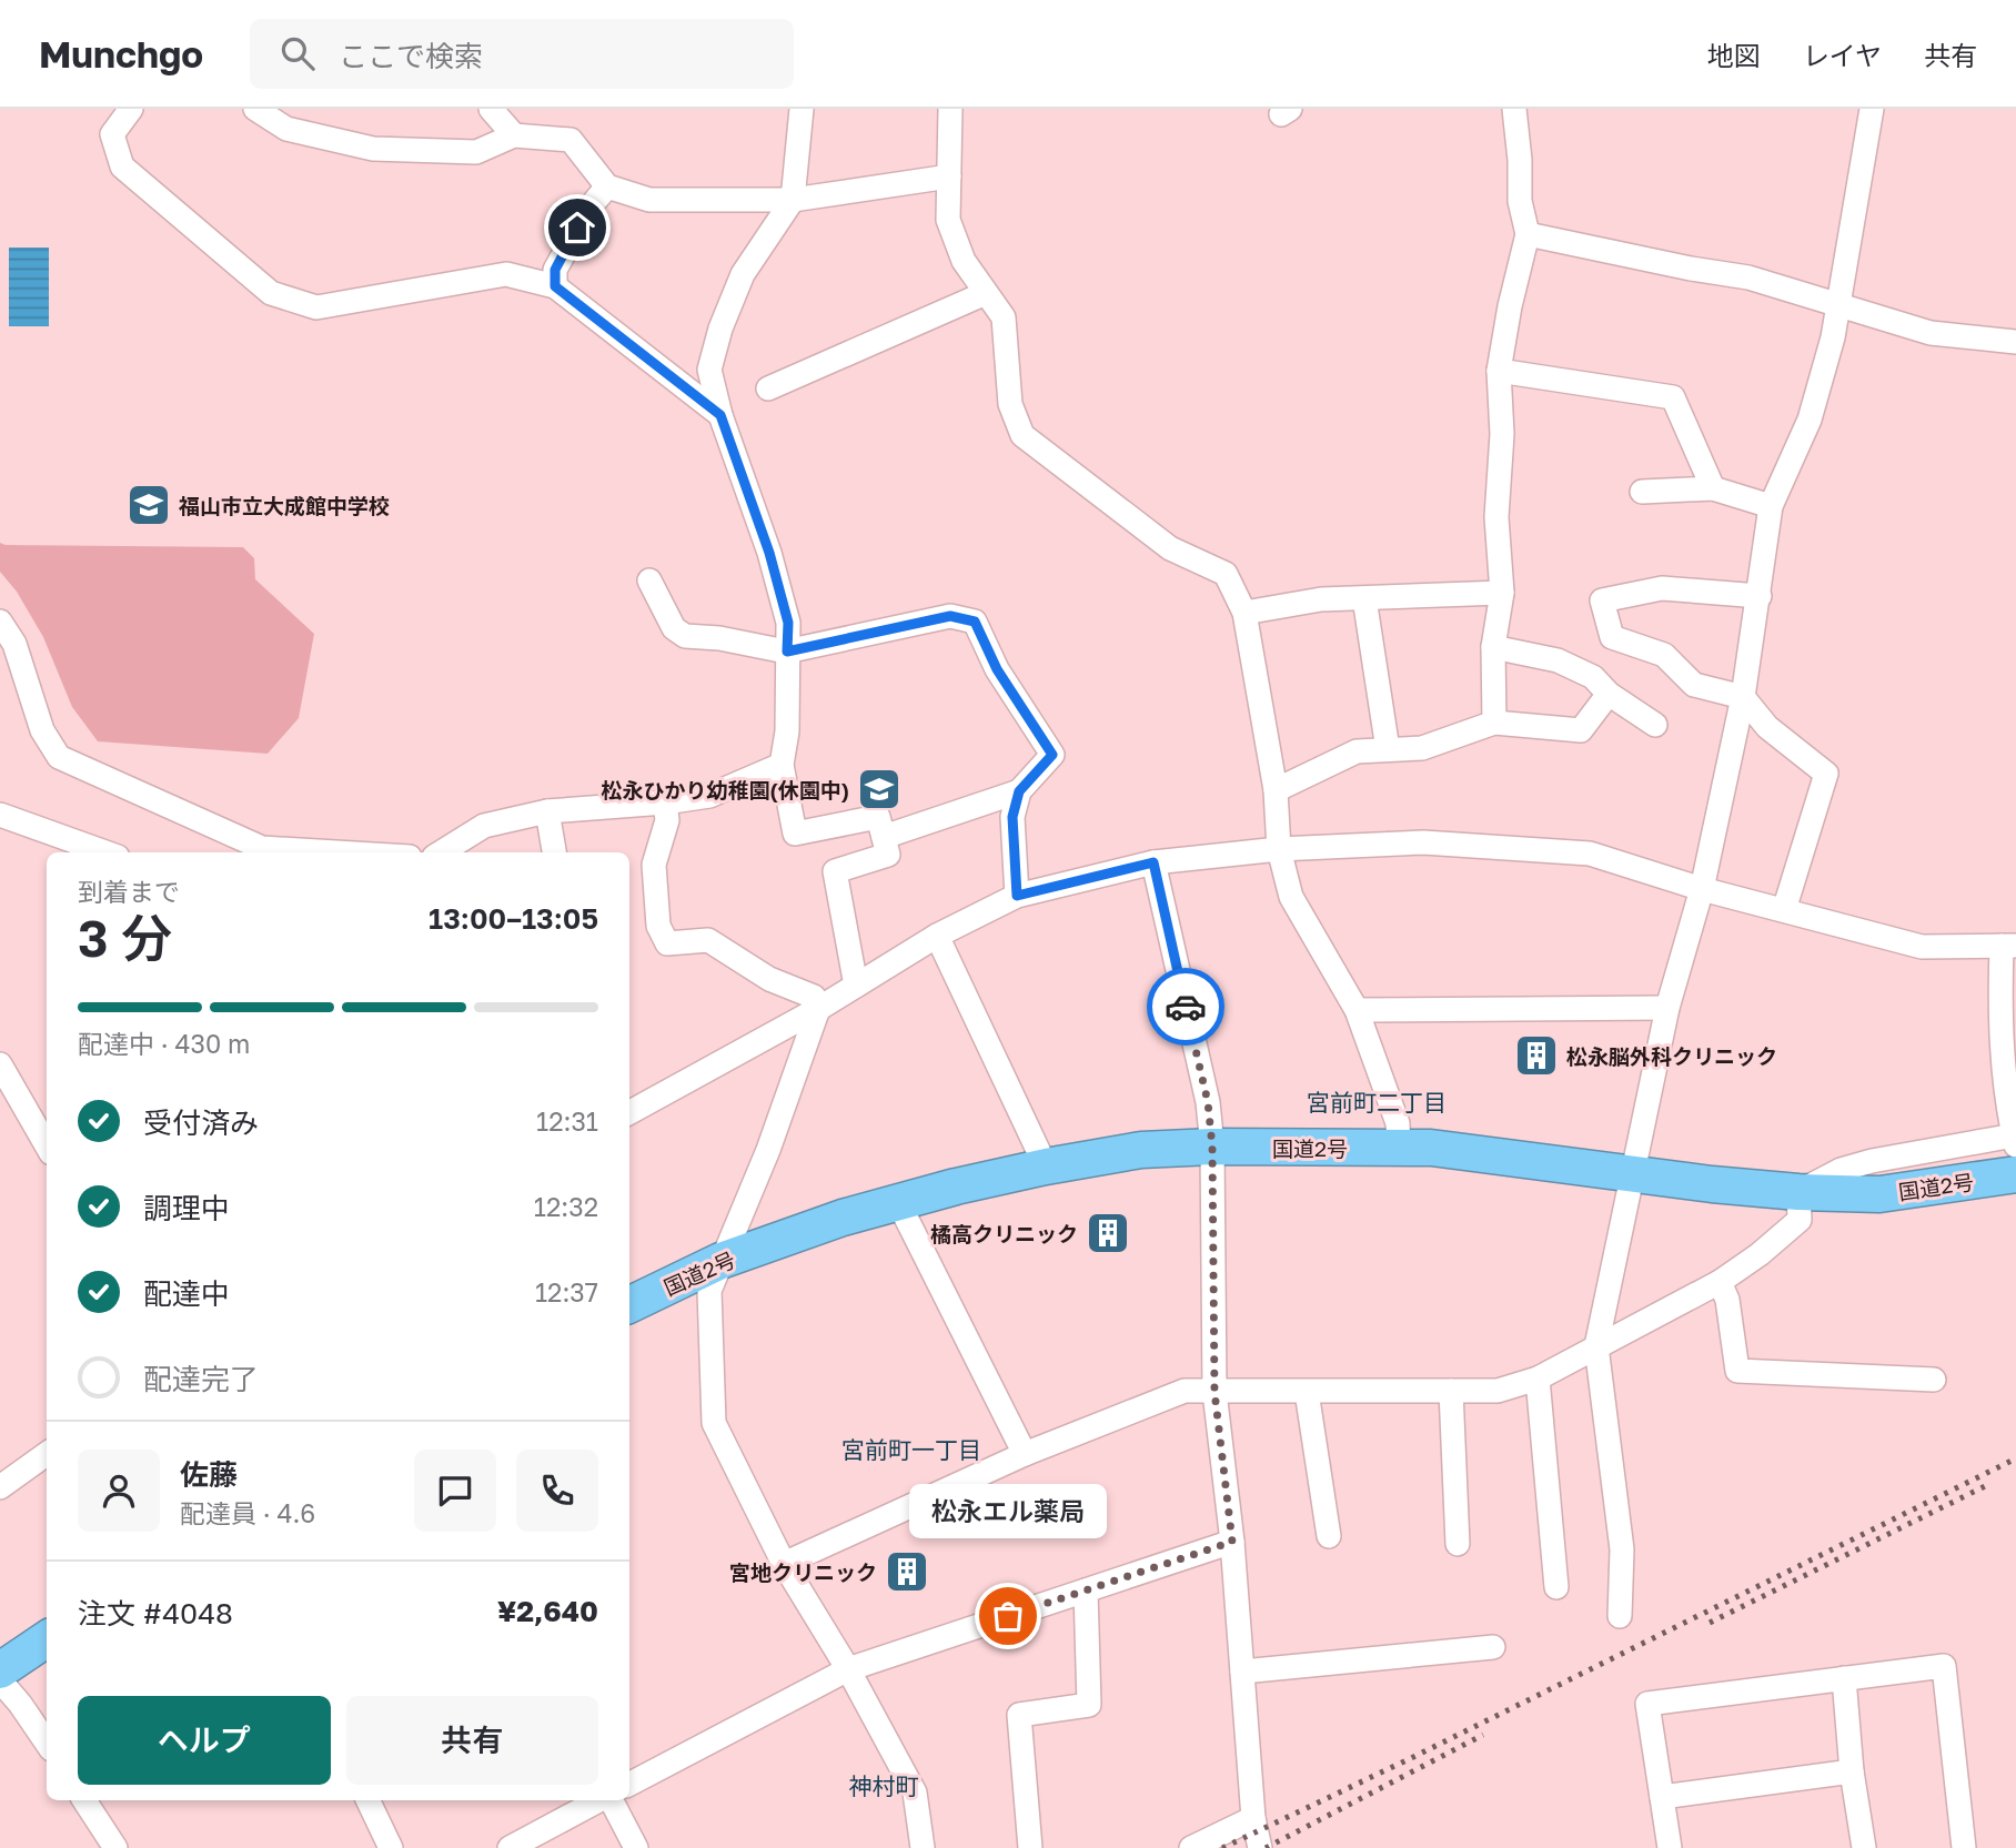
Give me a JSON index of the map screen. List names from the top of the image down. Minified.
{"streets":{"highway":["国道2号"]},"districts":["宮前町二丁目","宮前町一丁目","神村町"],"places":{"school or university":["福山市立大成館中学校","松永ひかり幼稚園(休園中)"],"building":["松永脳外科クリニック","橘高クリニック","宮地クリニック"],"other":["松永エル薬局"]},"page":{"header":"Munchgo","search":"ここで検索","nav":["地図","レイヤ","共有"],"heading":["3 分","到着まで","13:00–13:05"],"panel":["佐藤","配達員 · 4.6","注文 #4048","¥2,640"],"bar":"配達中 · 430 m","list":[["受付済み","12:31"],["調理中","12:32"],["配達中","12:37"],"配達完了"],"bubble":"松永エル薬局","buttons":["ヘルプ","共有"]}}
